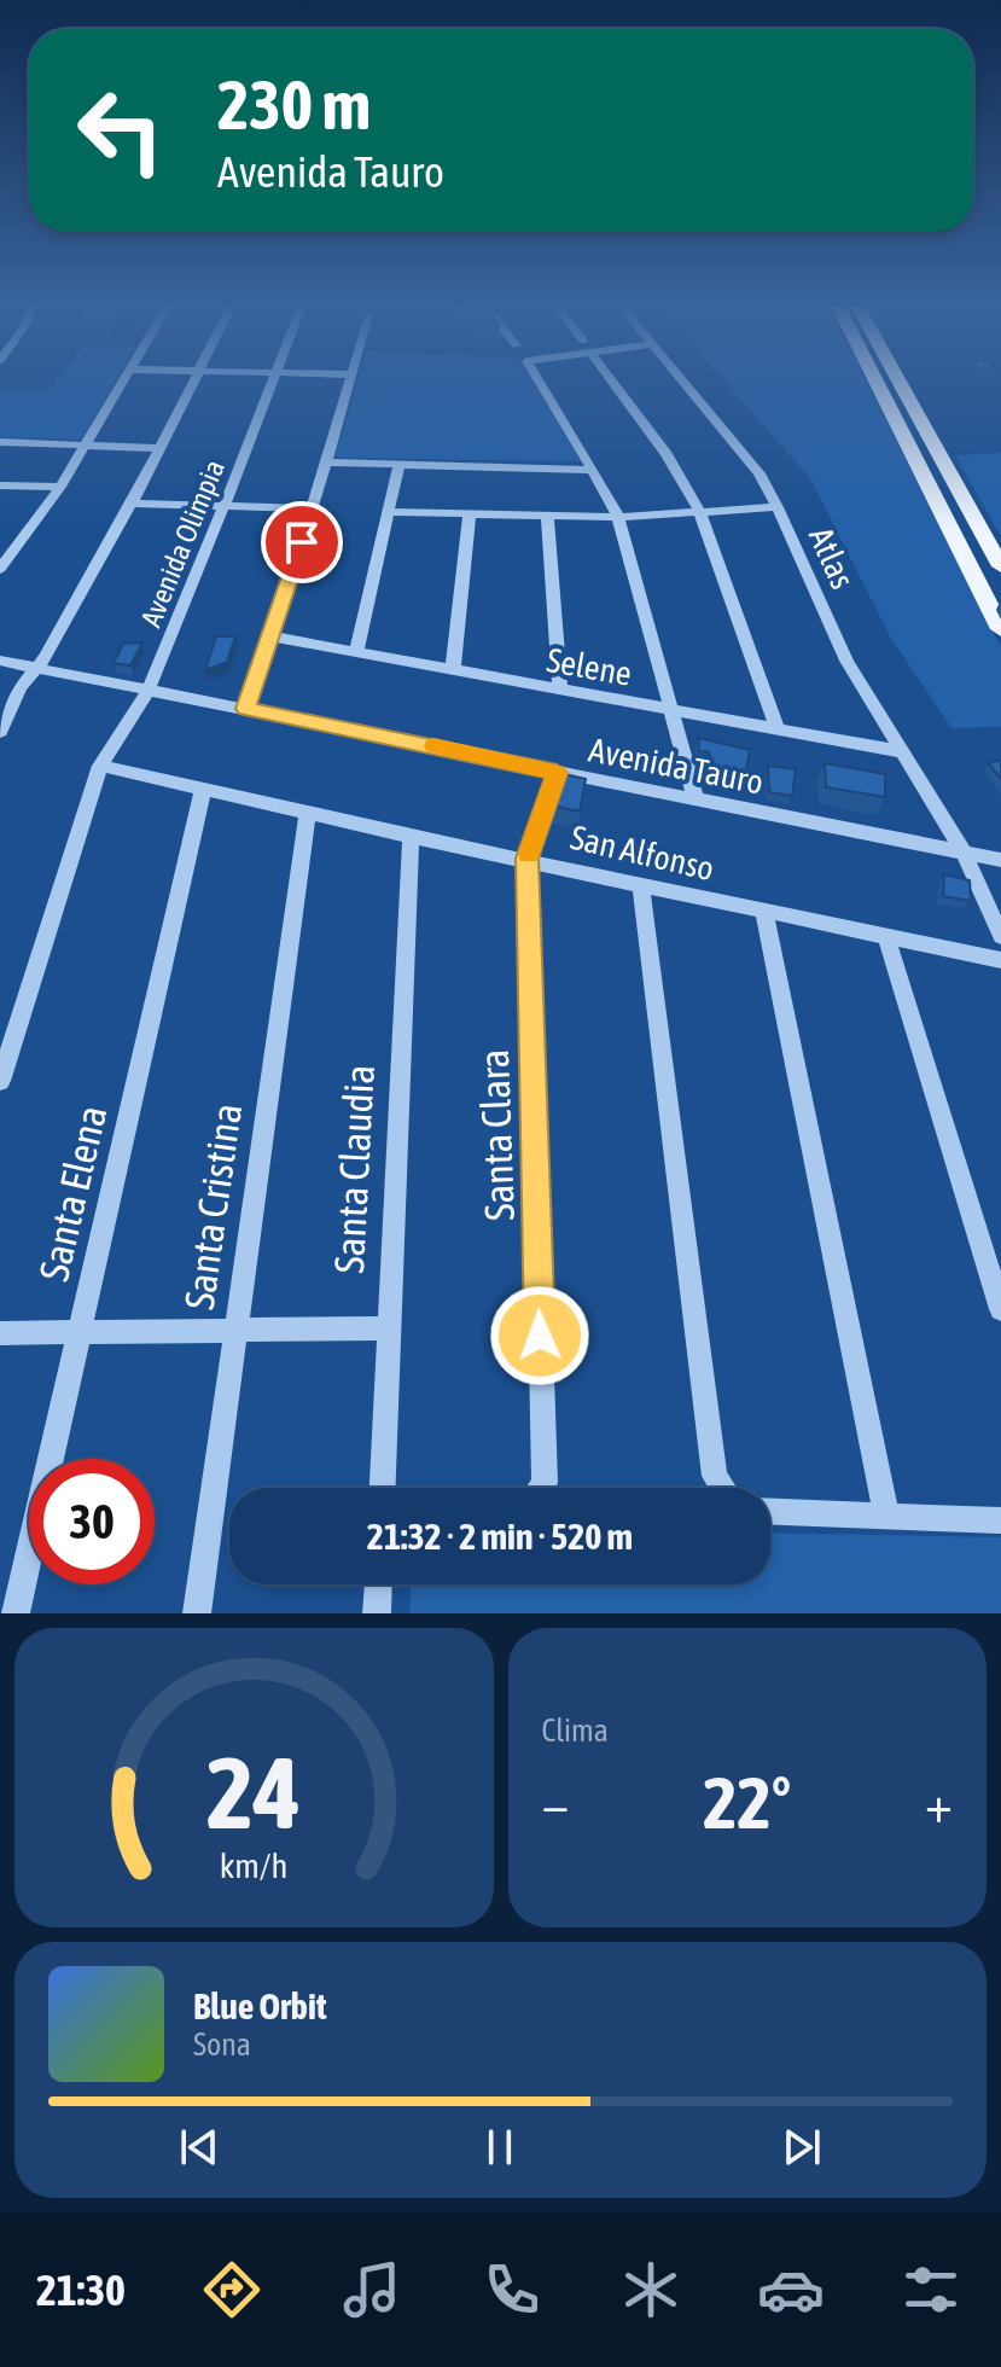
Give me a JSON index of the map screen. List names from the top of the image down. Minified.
{"streets":{"street":["Avenida Olimpia","Atlas","Selene","Avenida Tauro","San Alfonso","Santa Clara","Santa Claudia","Santa Elena","Santa Cristina"]},"crossings":[["Avenida Olimpia","Avenida Tauro"],["Avenida Olimpia","San Alfonso"],["Atlas","Selene"],["Atlas","Avenida Tauro"],["Avenida Tauro","Santa Clara"],["San Alfonso","Santa Clara"],["San Alfonso","Santa Claudia"],["San Alfonso","Santa Elena"],["San Alfonso","Santa Cristina"]],"page":{"turn":["230 m","Avenida Tauro"],"limit":"30","trip":"21:32 · 2 min · 520 m","tile":"Clima","heat":["−","22°","+"],"song":["Blue Orbit","Sona"],"tabs":"21:30","gauge":["24","km/h"]}}
